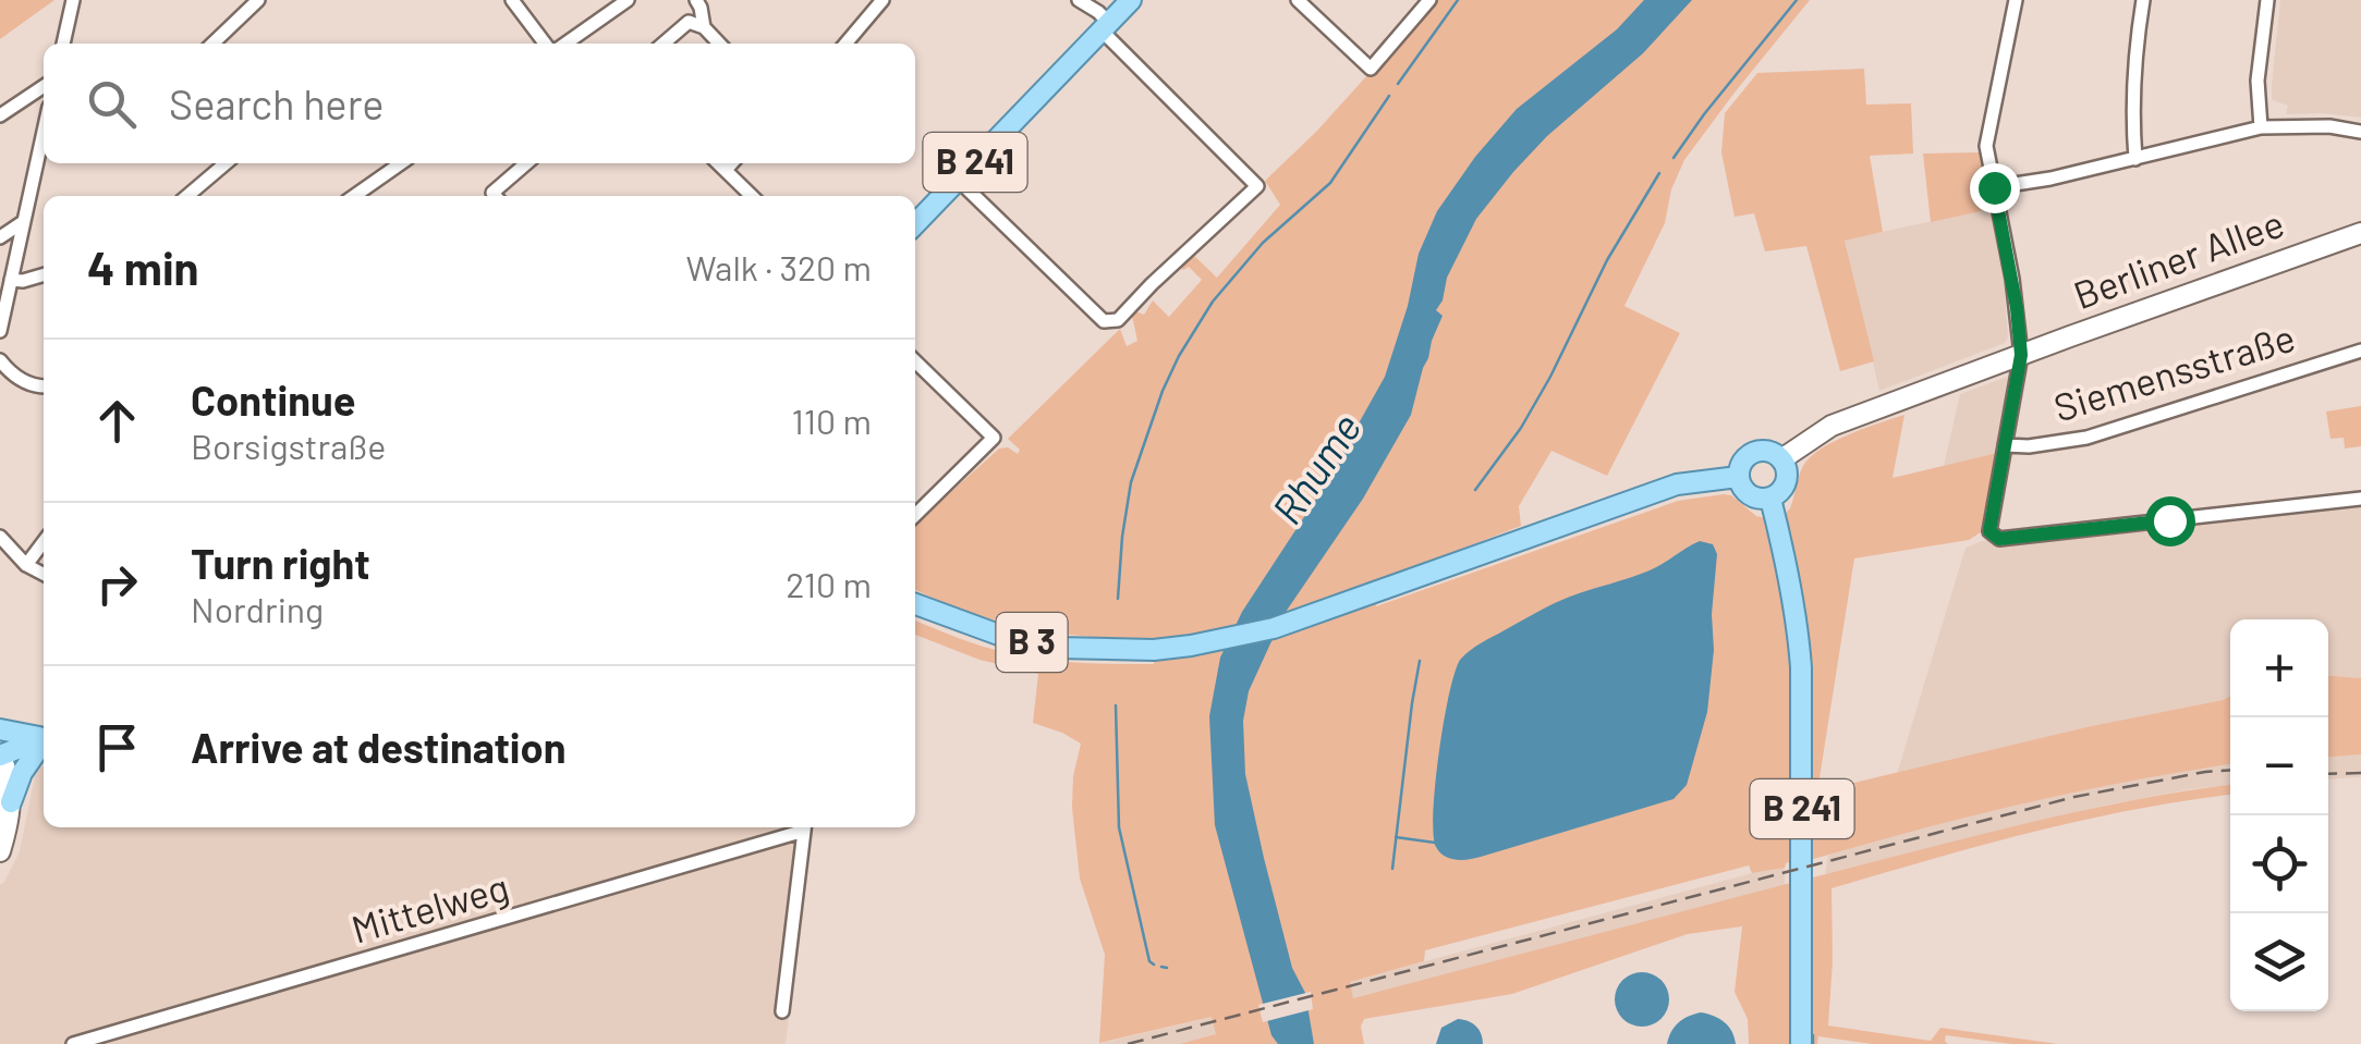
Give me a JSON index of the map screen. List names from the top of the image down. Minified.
{"streets":{"main road":["B 241","Berliner Allee","B 3"],"street":["Siemensstraße","Mittelweg"]},"crossings":[["B 241","B 3"],["Berliner Allee","B 3"]],"water":["Rhume"],"page":{"search":"Search here","heading":["4 min","Walk · 320 m"],"list":[["Continue","Borsigstraße","110 m"],["Turn right","Nordring","210 m"],"Arrive at destination"],"map_buttons":["+","−"]}}
